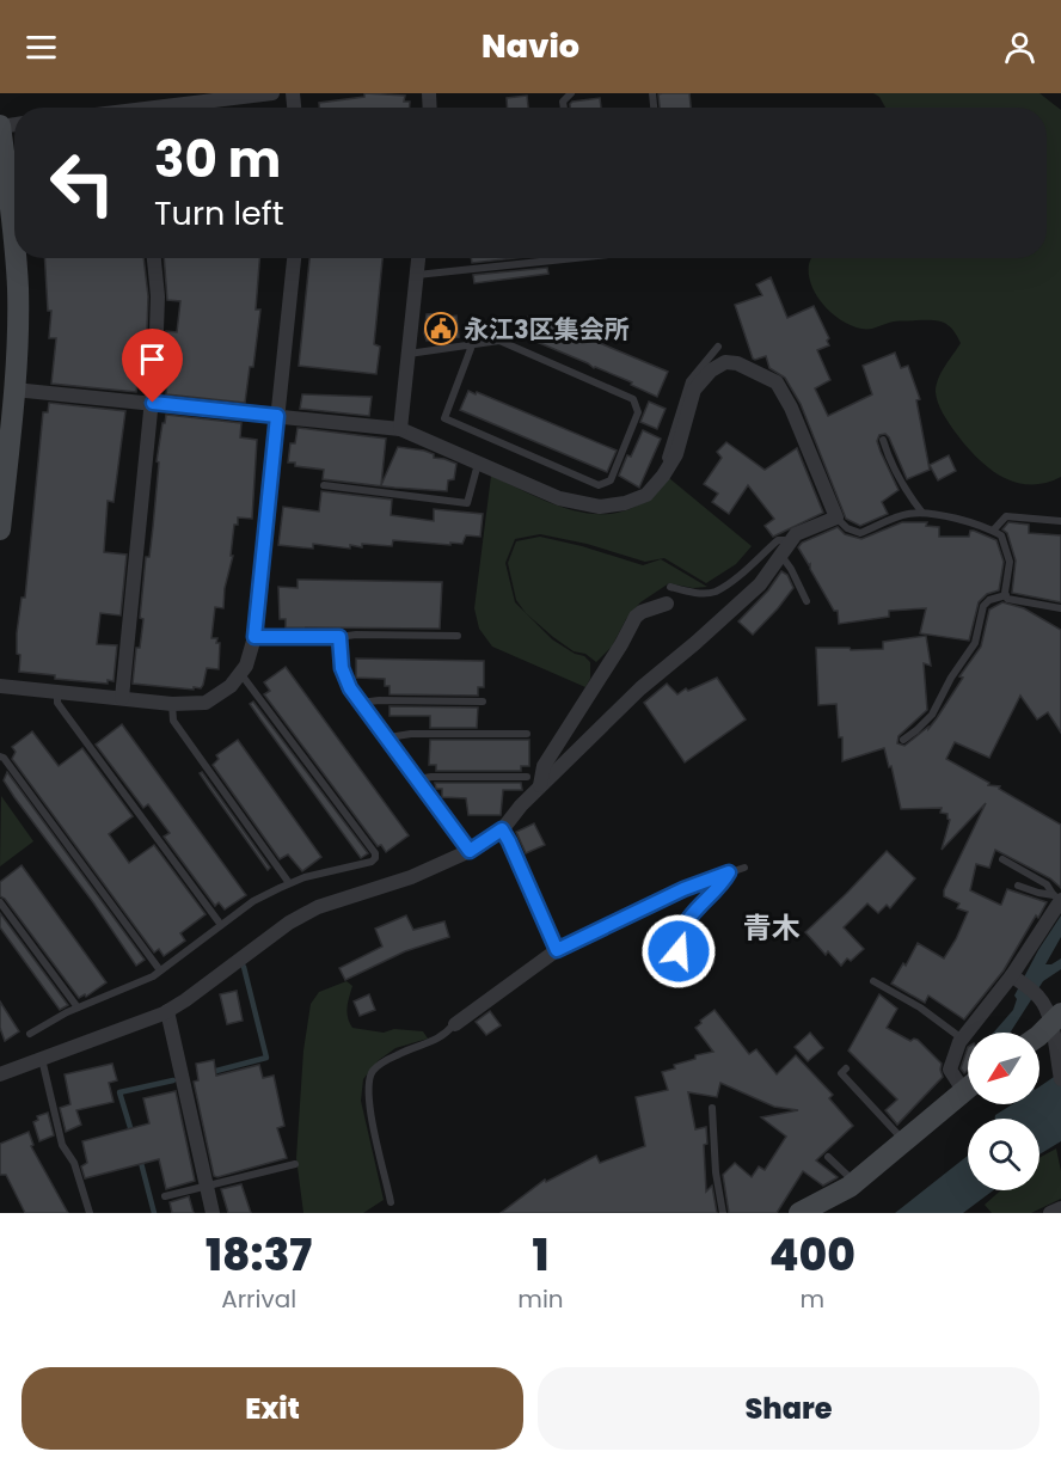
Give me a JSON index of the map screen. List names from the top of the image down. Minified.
{"districts":["青木"],"places":{"public building":["永江3区集会所"]},"north":"bottom left","page":{"header":"Navio","turn":["30 m","Turn left"],"eta":["18:37","Arrival","1","min","400","m"],"buttons":["Exit","Share"]}}
